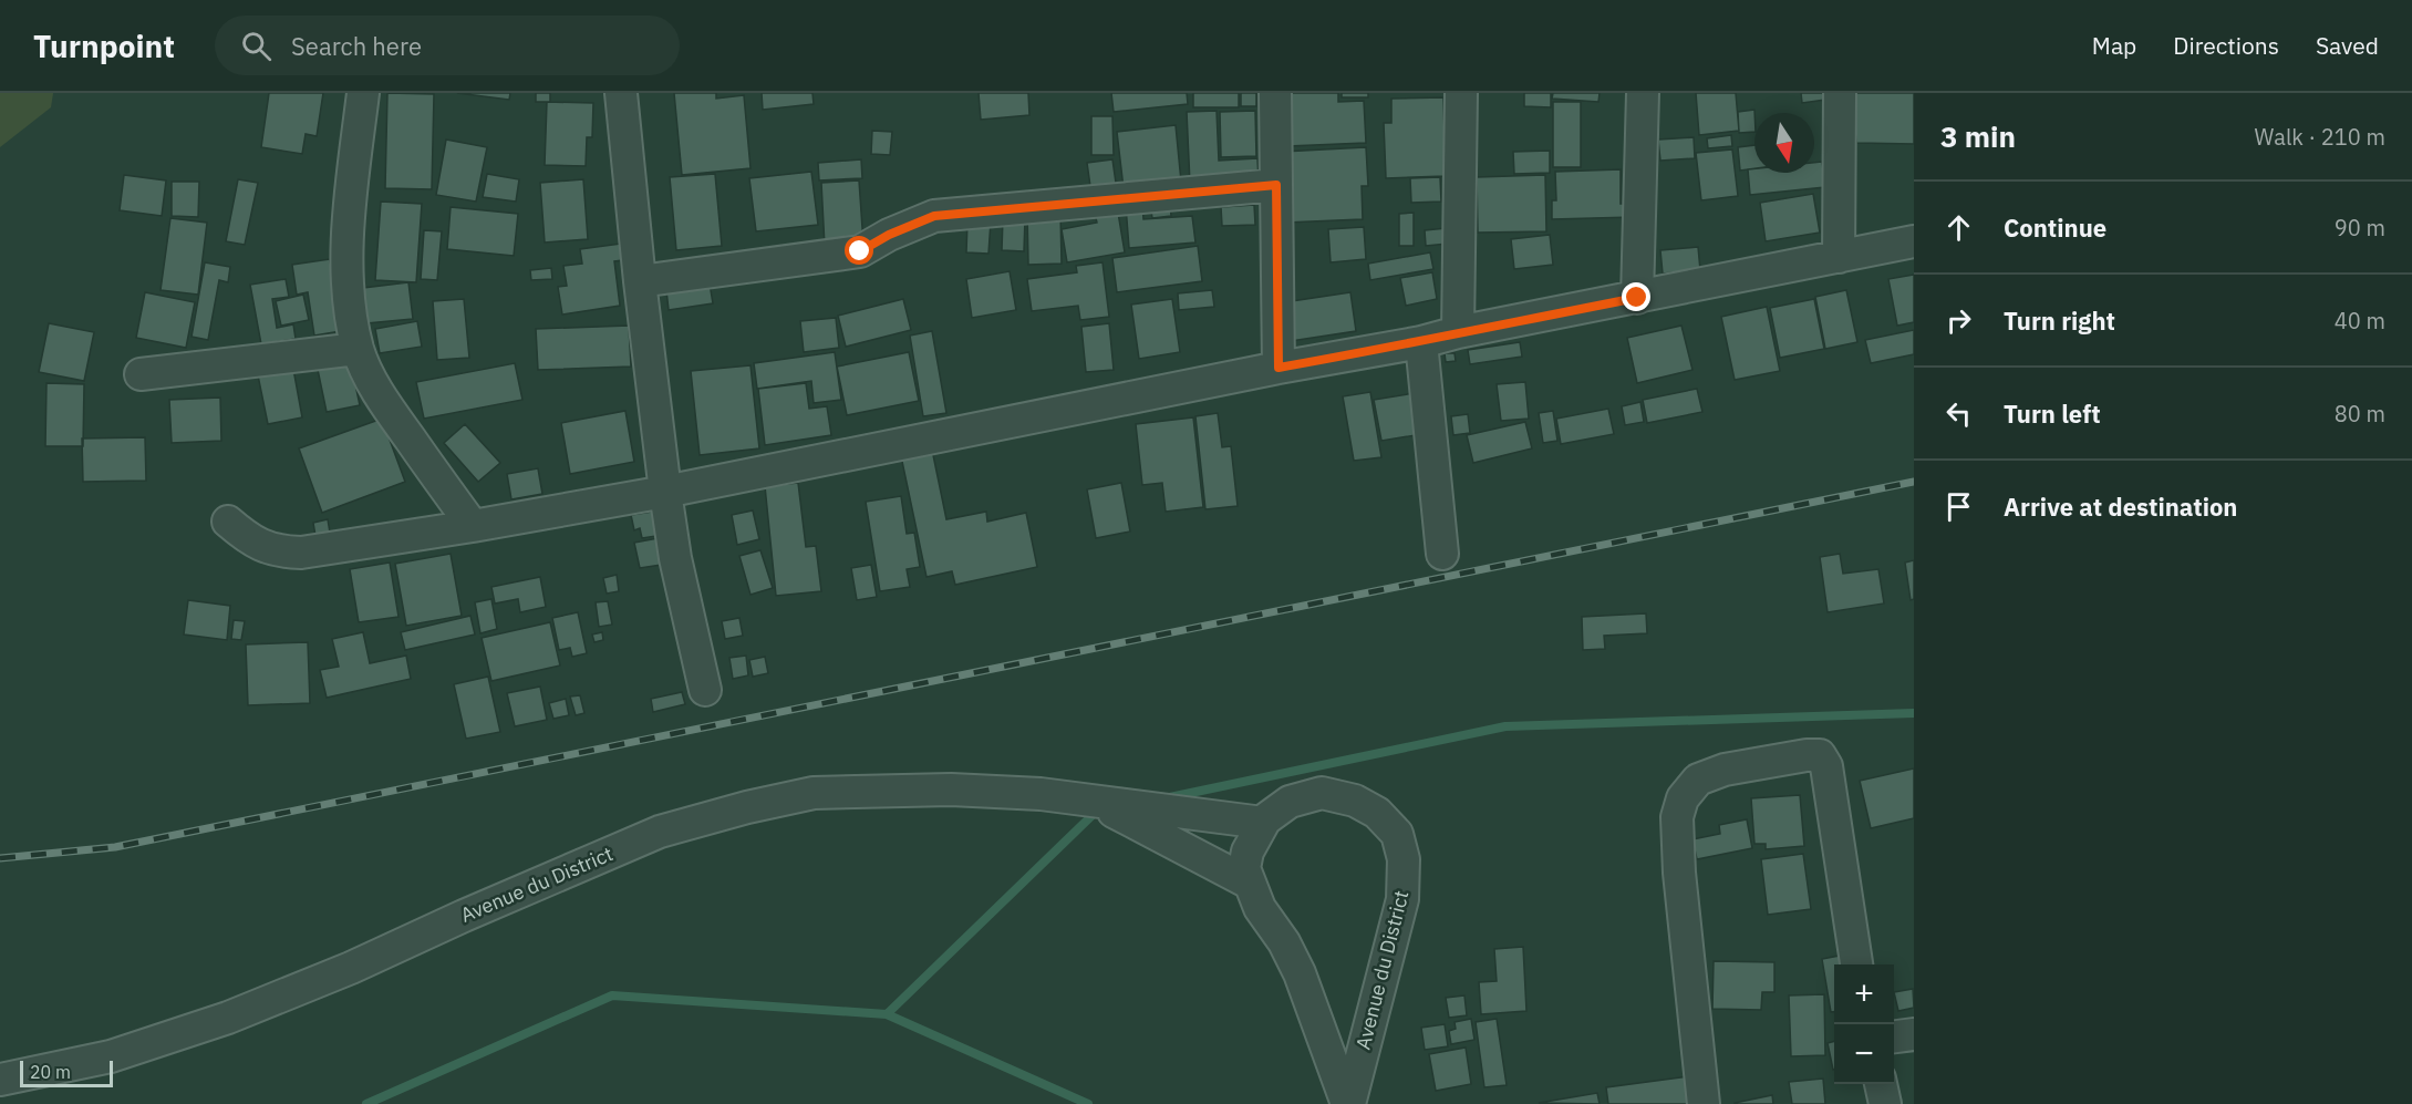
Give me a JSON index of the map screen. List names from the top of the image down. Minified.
{"streets":{"street":["Avenue du District"]},"scale_bar":"20 m","north":"bottom","page":{"header":"Turnpoint","search":"Search here","nav":["Map","Directions","Saved"],"heading":["3 min","Walk · 210 m"],"list":[["Continue","90 m"],["Turn right","40 m"],["Turn left","80 m"],"Arrive at destination"],"map_buttons":["+","−"],"scale":"20 m"}}
